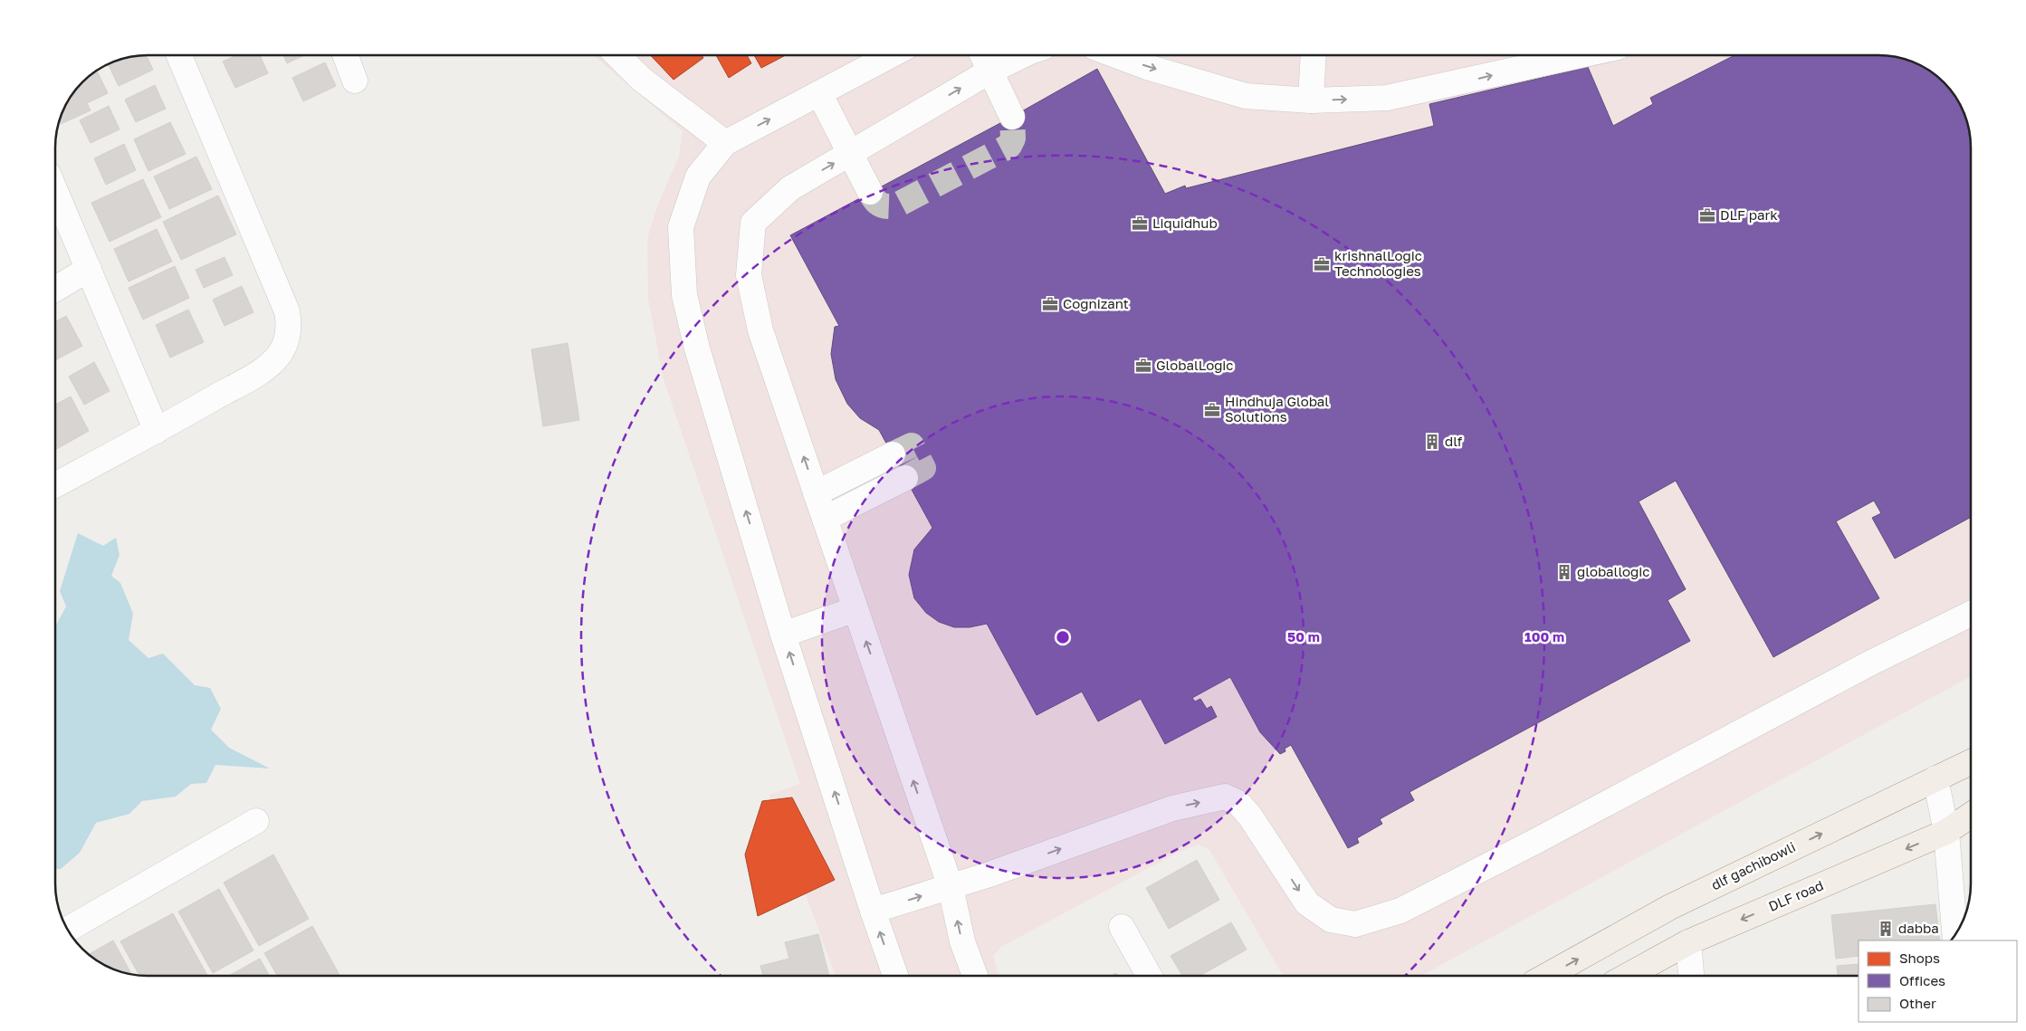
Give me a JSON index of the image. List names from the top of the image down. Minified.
{"streets":{"main road":["dlf gachibowli","DLF road"]},"one_way":["dlf gachibowli","DLF road"],"places":{"office":["DLF park","Liquidhub","krishnalLogic Technologies","Cognizant","GlobalLogic","Hindhuja Global Solutions"],"building":["dlf","globallogic","dabba"]},"legend":["Shops","Offices","Other"],"rings":["50 m","100 m"]}
